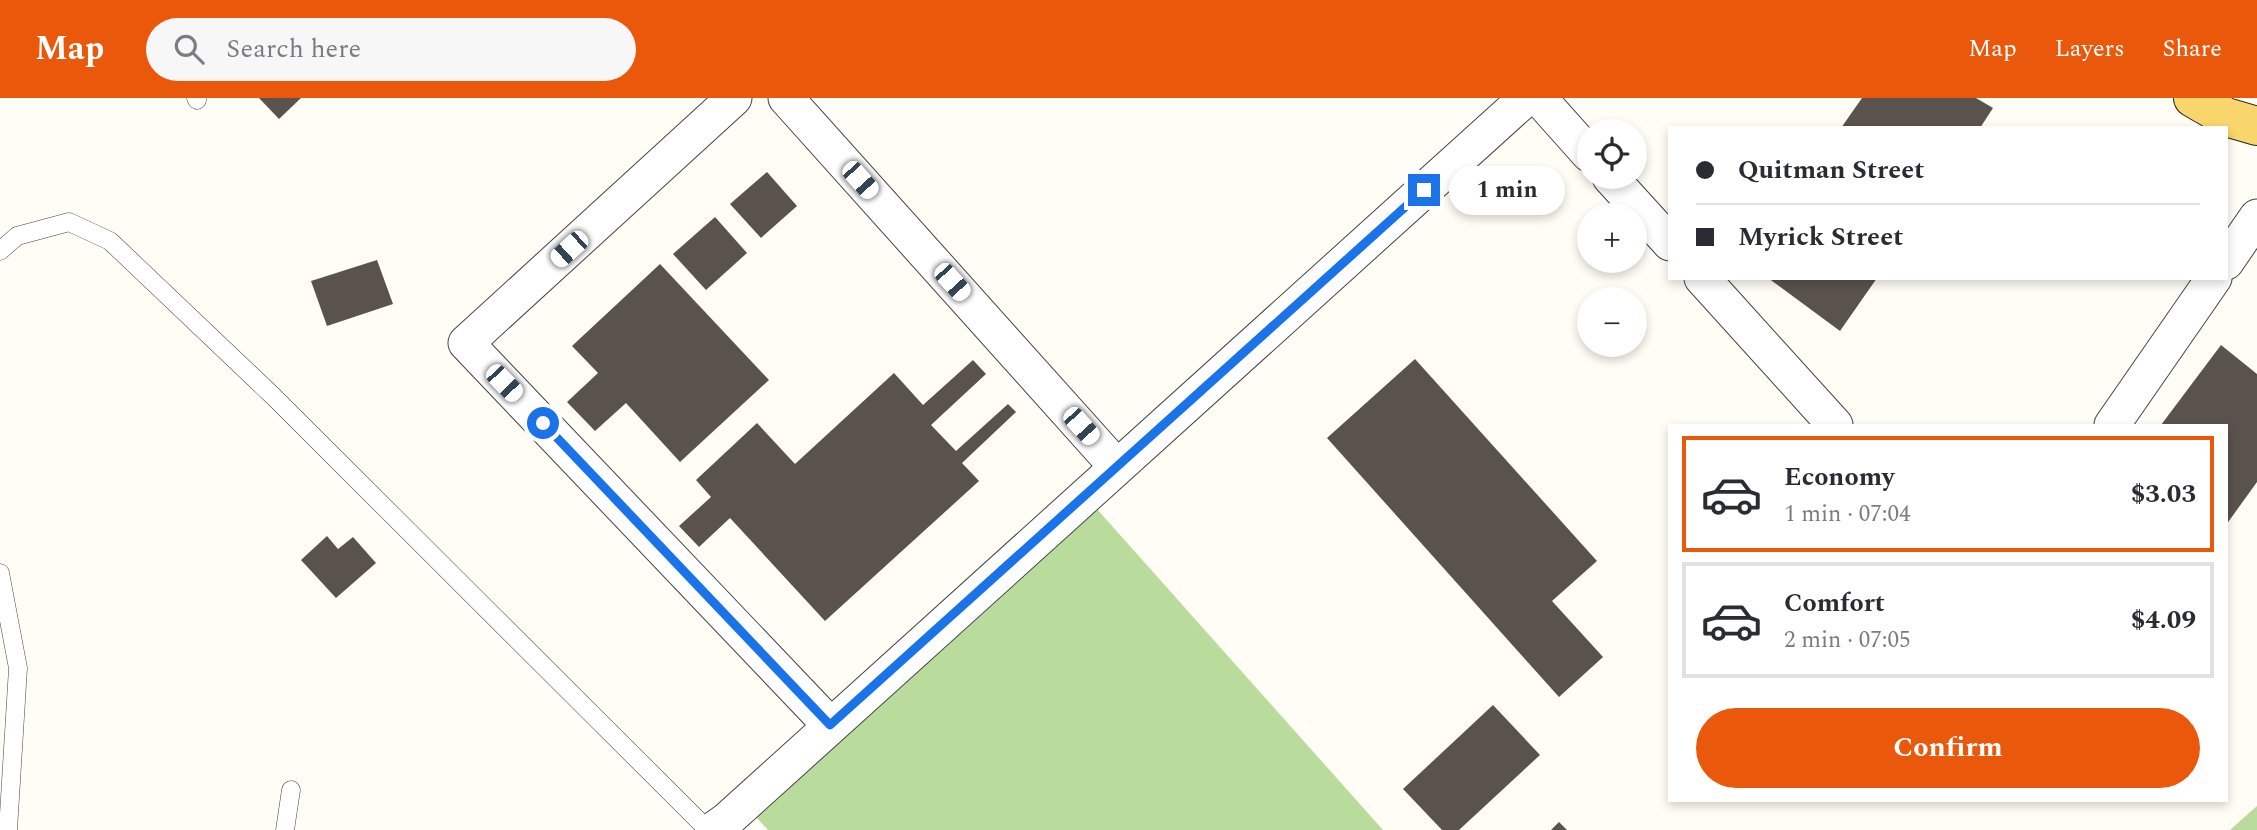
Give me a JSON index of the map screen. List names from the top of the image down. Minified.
{"page":{"header":"Map","search":"Search here","nav":["Map","Layers","Share"],"map_buttons":["+","−"],"banner":["Quitman Street","Myrick Street"],"bubble":"1 min","list":[{"name":"Economy","note":"1 min · 07:04","value":"$3.03"},{"name":"Comfort","note":"2 min · 07:05","value":"$4.09"}],"buttons":"Confirm"}}
